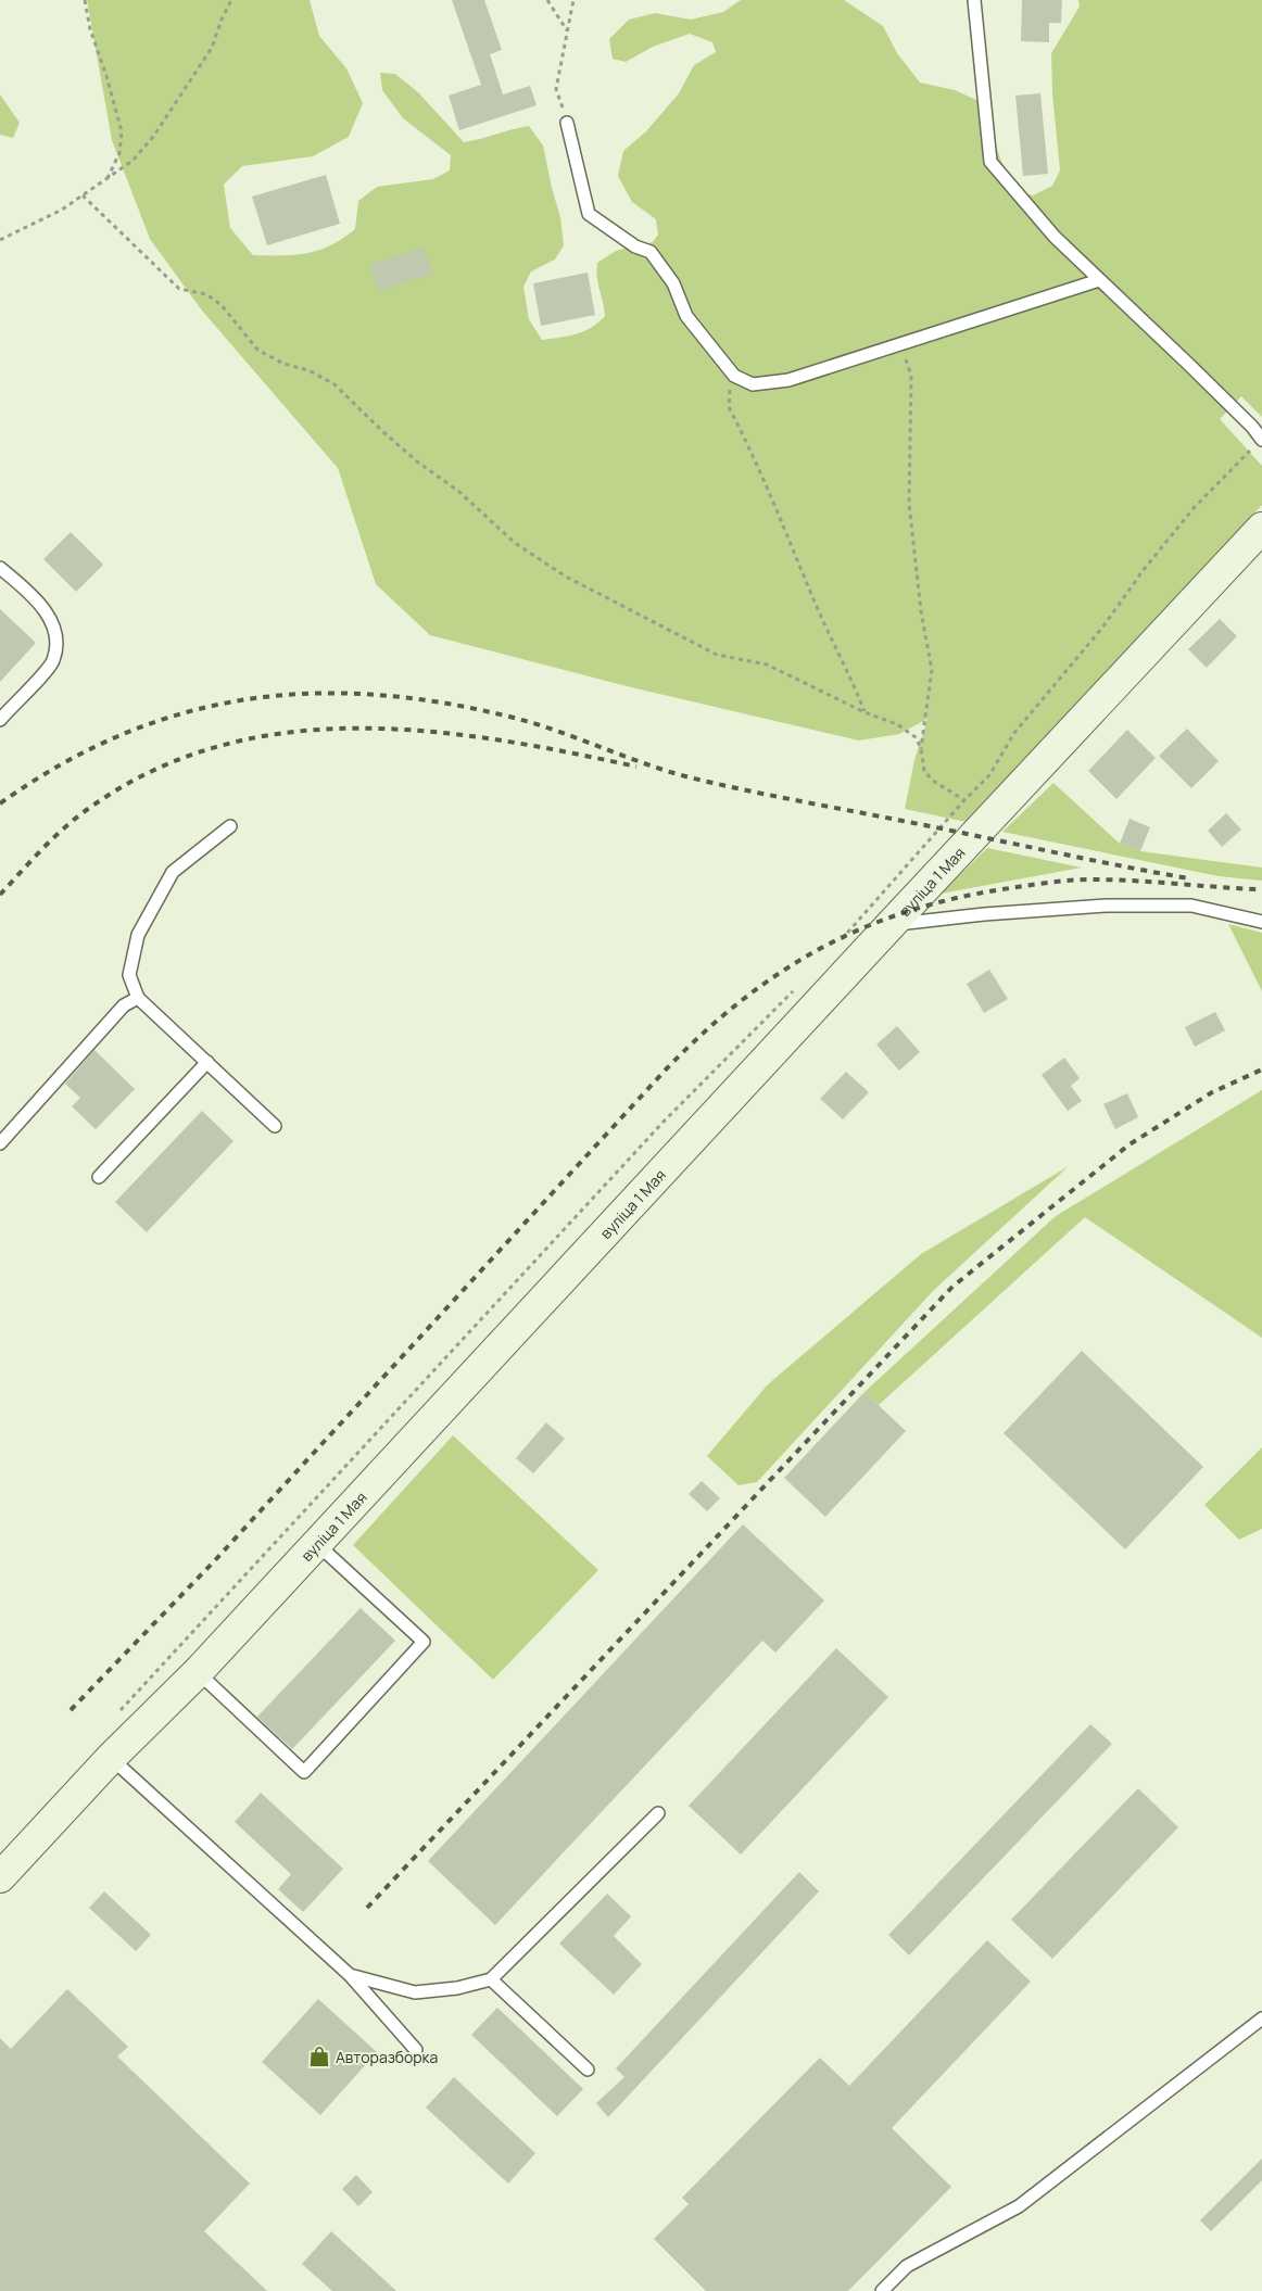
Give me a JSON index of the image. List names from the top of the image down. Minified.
{"streets":{"street":["вуліца 1 Мая"]},"places":{"shop":["Авторазборка"]}}
